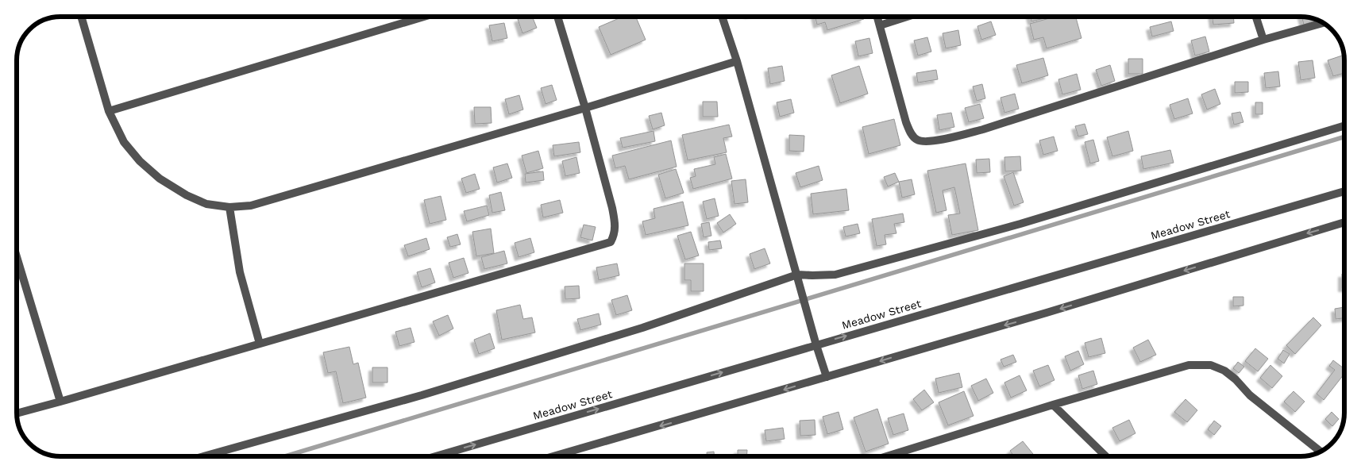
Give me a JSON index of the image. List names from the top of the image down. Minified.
{"streets":{"street":["Meadow Street"]}}
